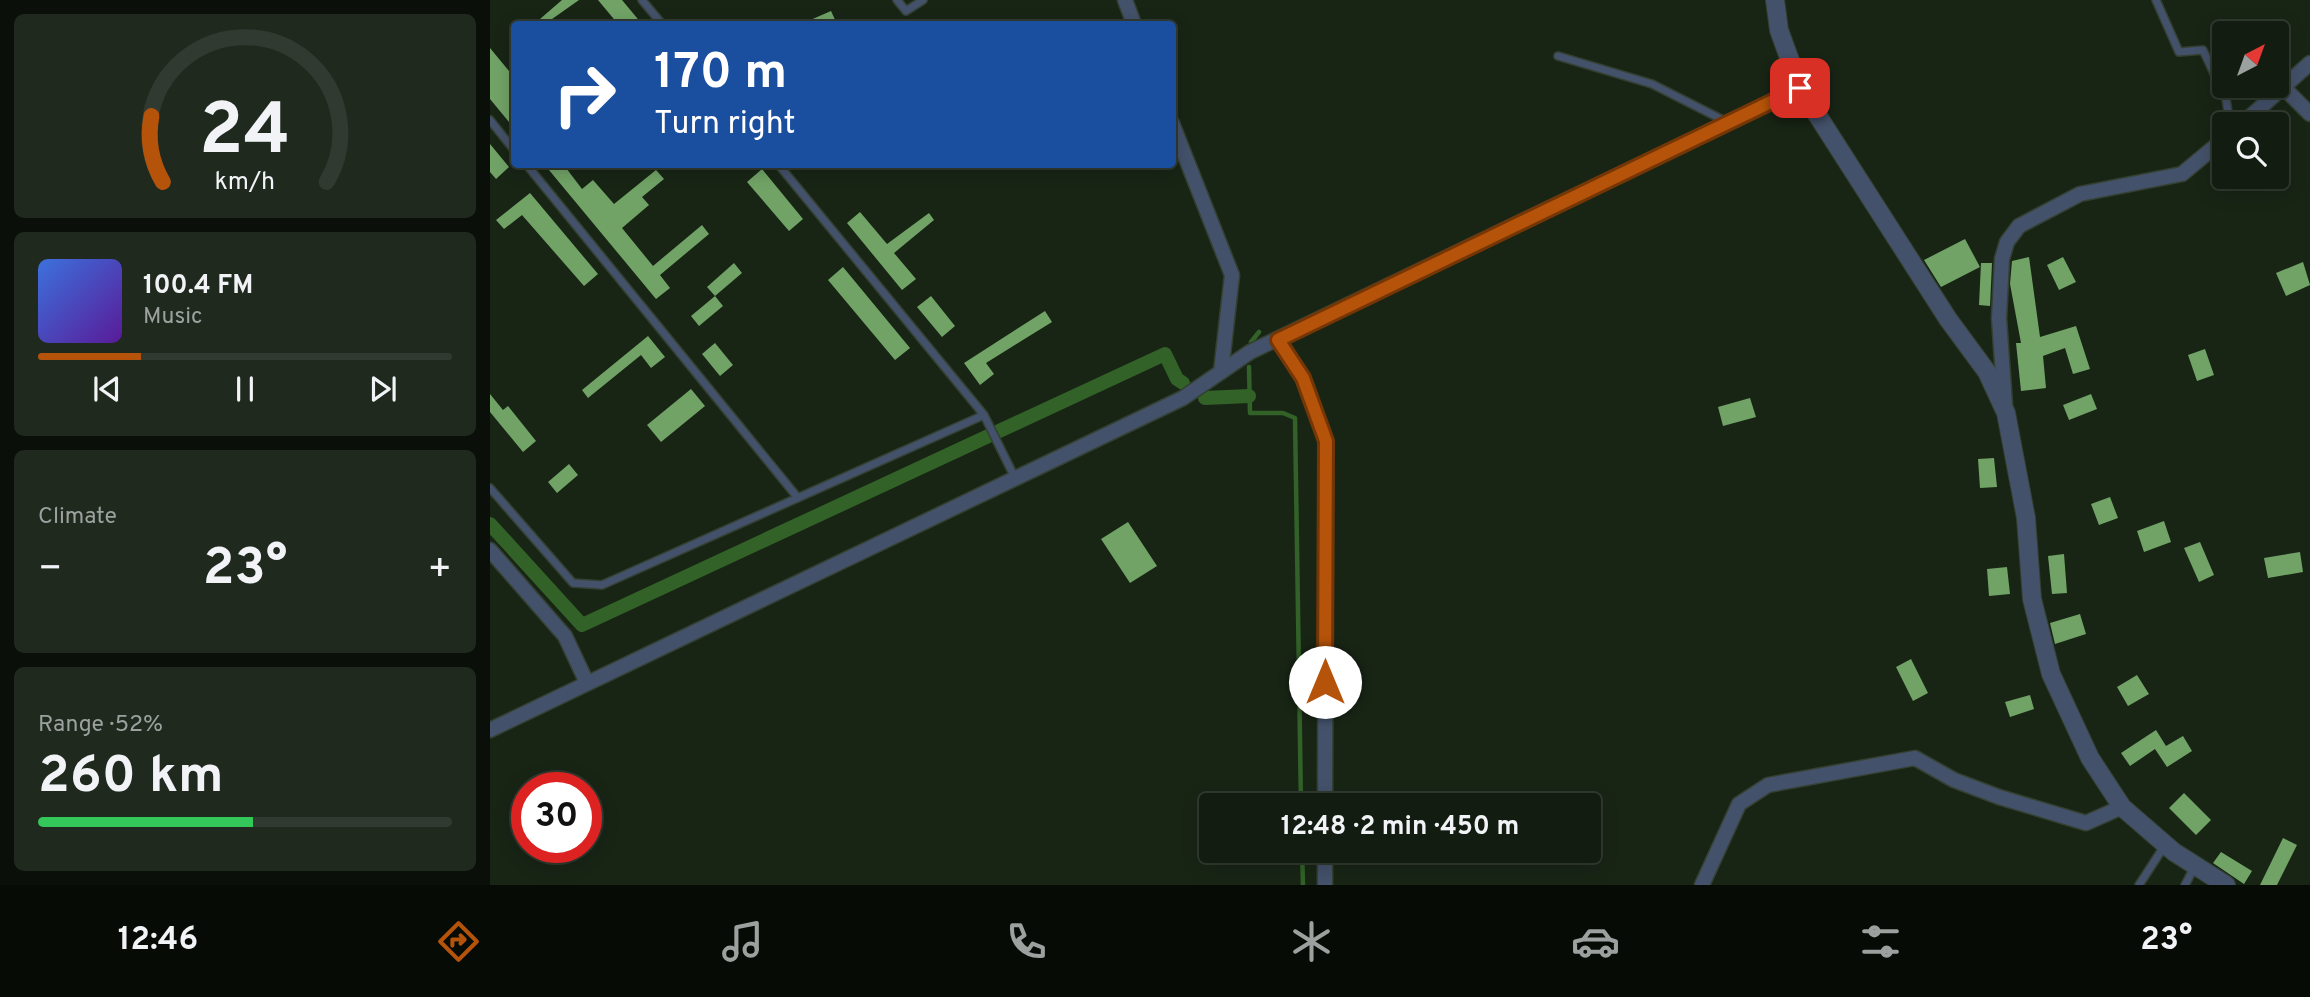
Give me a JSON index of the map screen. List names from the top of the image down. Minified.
{"north":"top right","page":{"turn":["170 m","Turn right"],"song":["100.4 FM","Music"],"tile":["Climate",["Range · 52%","260 km"]],"heat":["−","23°","+"],"limit":"30","trip":"12:48 · 2 min · 450 m","tabs":["12:46","23°"],"gauge":["24","km/h"]}}
